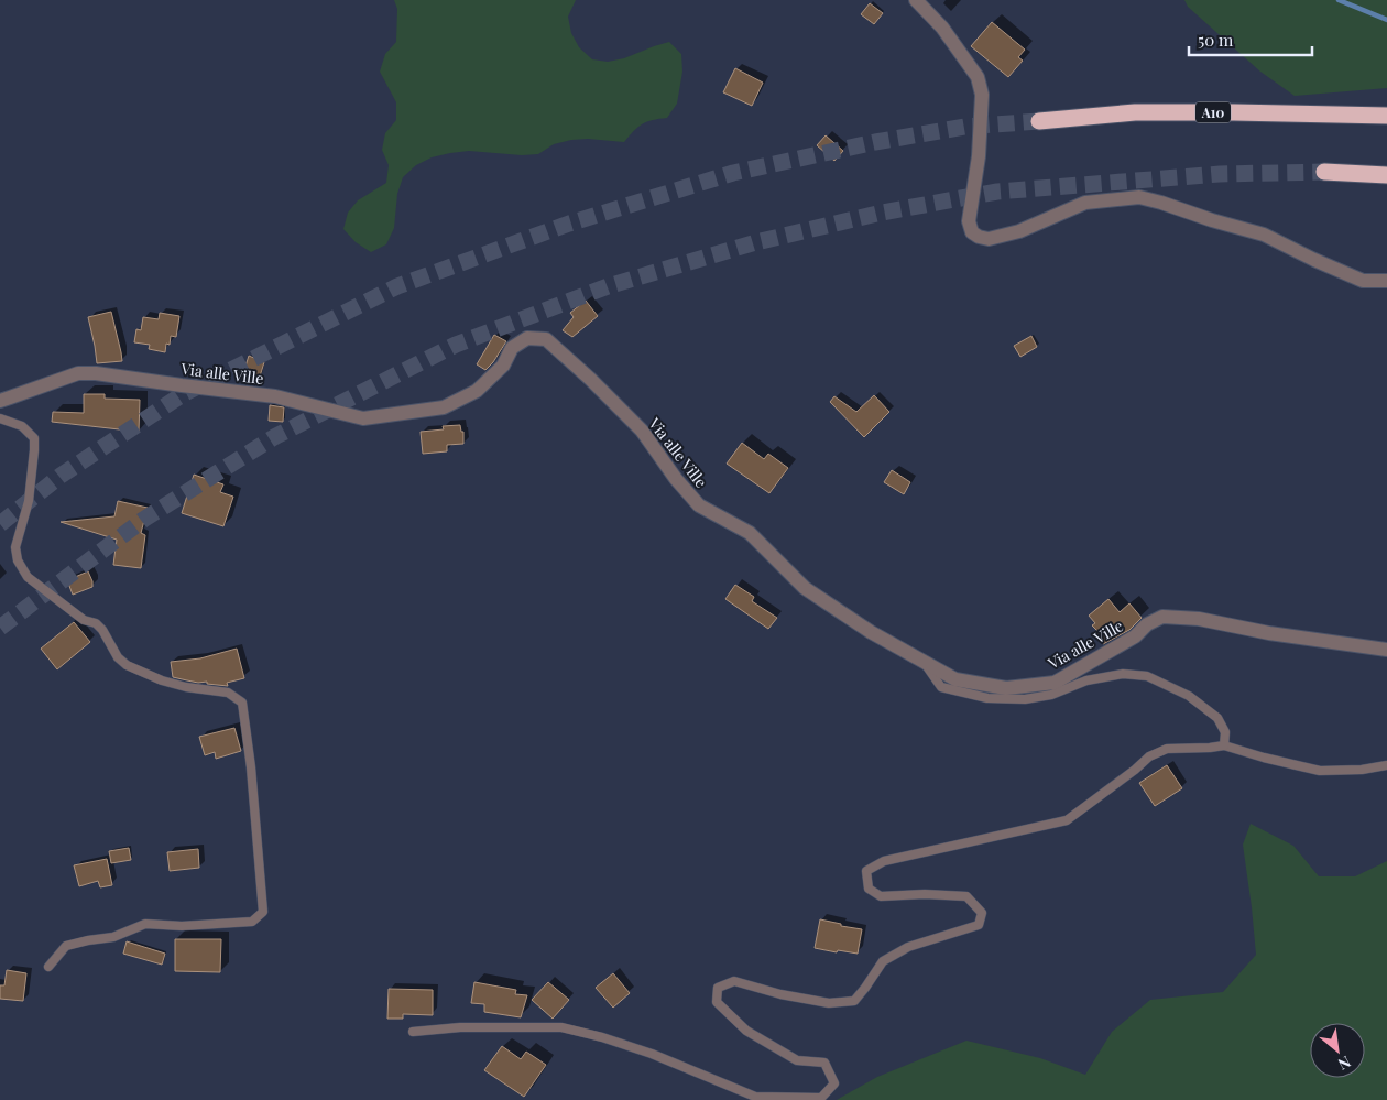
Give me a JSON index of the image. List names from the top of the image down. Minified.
{"streets":{"highway":["A10"],"street":["Via alle Ville"]},"scale_bar":"50 m","north":"bottom right"}
